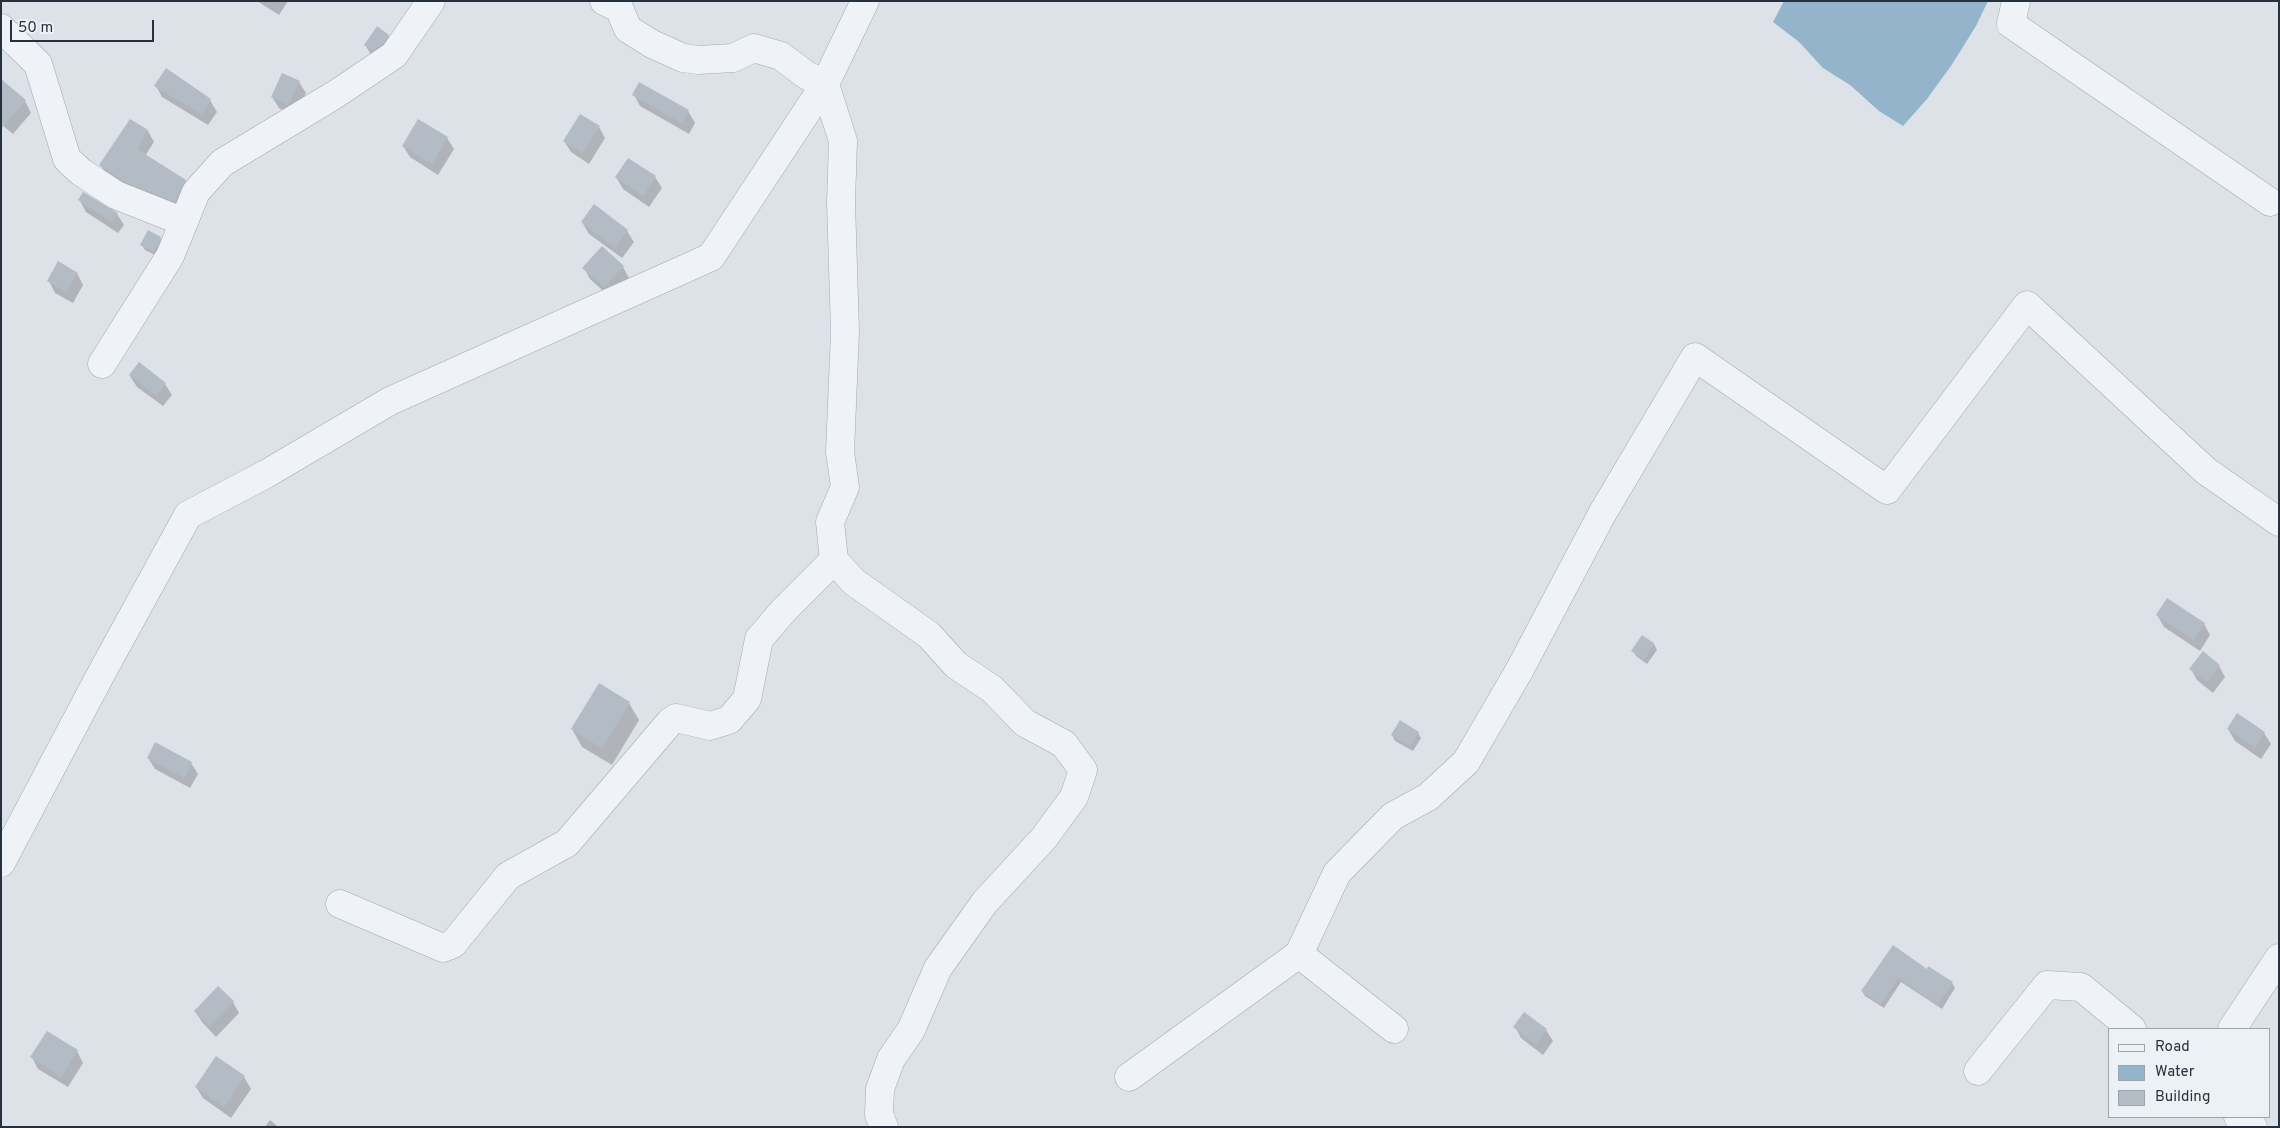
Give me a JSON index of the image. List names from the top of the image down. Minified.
{"legend":["Road","Water","Building"],"scale_bar":"50 m"}
